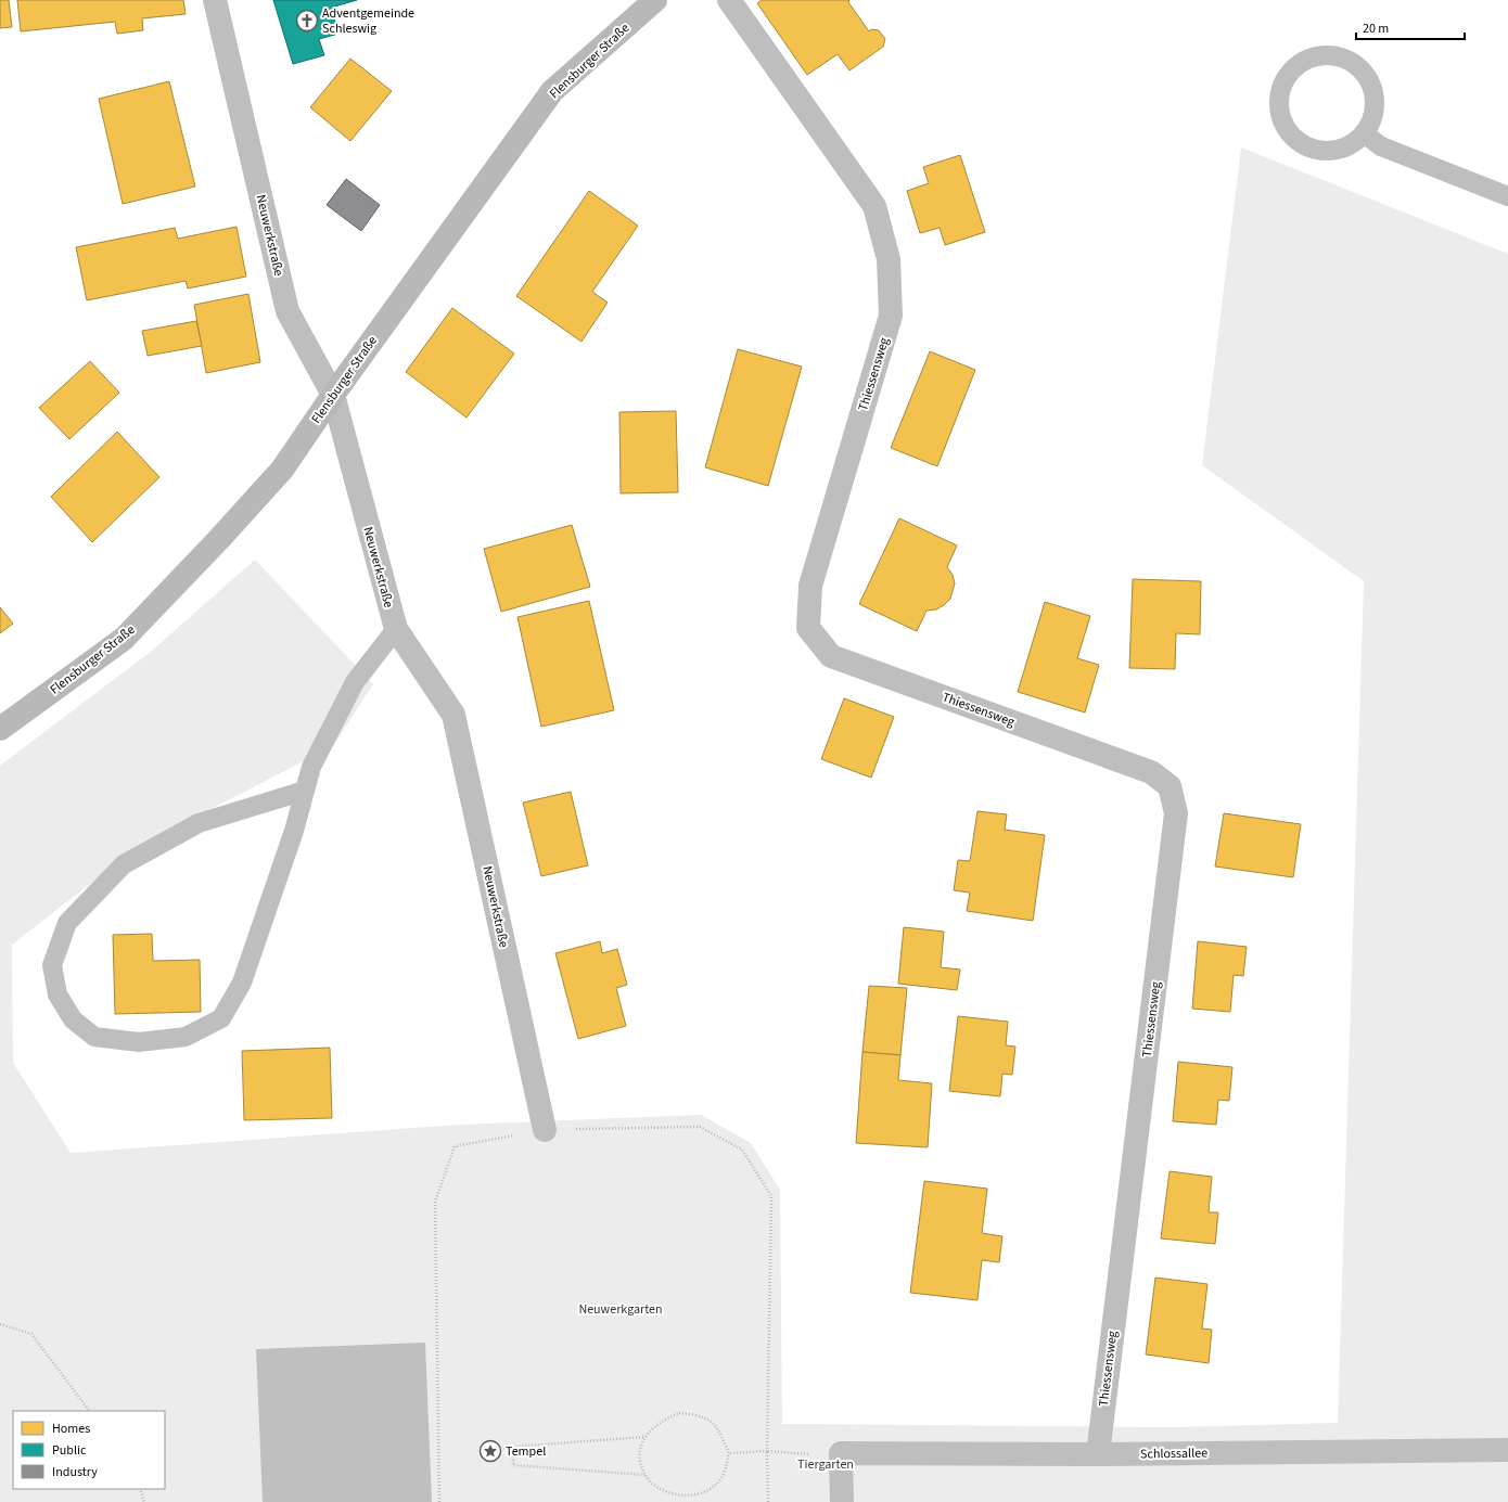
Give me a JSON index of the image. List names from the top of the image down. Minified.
{"streets":{"street":["Flensburger Straße","Neuwerkstraße","Thiessensweg","Schlossallee"]},"crossings":[["Flensburger Straße","Neuwerkstraße"],["Thiessensweg","Schlossallee"]],"parks":["Neuwerkgarten","Tiergarten"],"places":{"church":["Adventgemeinde Schleswig"],"place":["Tempel"]},"legend":["Homes","Public","Industry"],"scale_bar":"20 m"}
